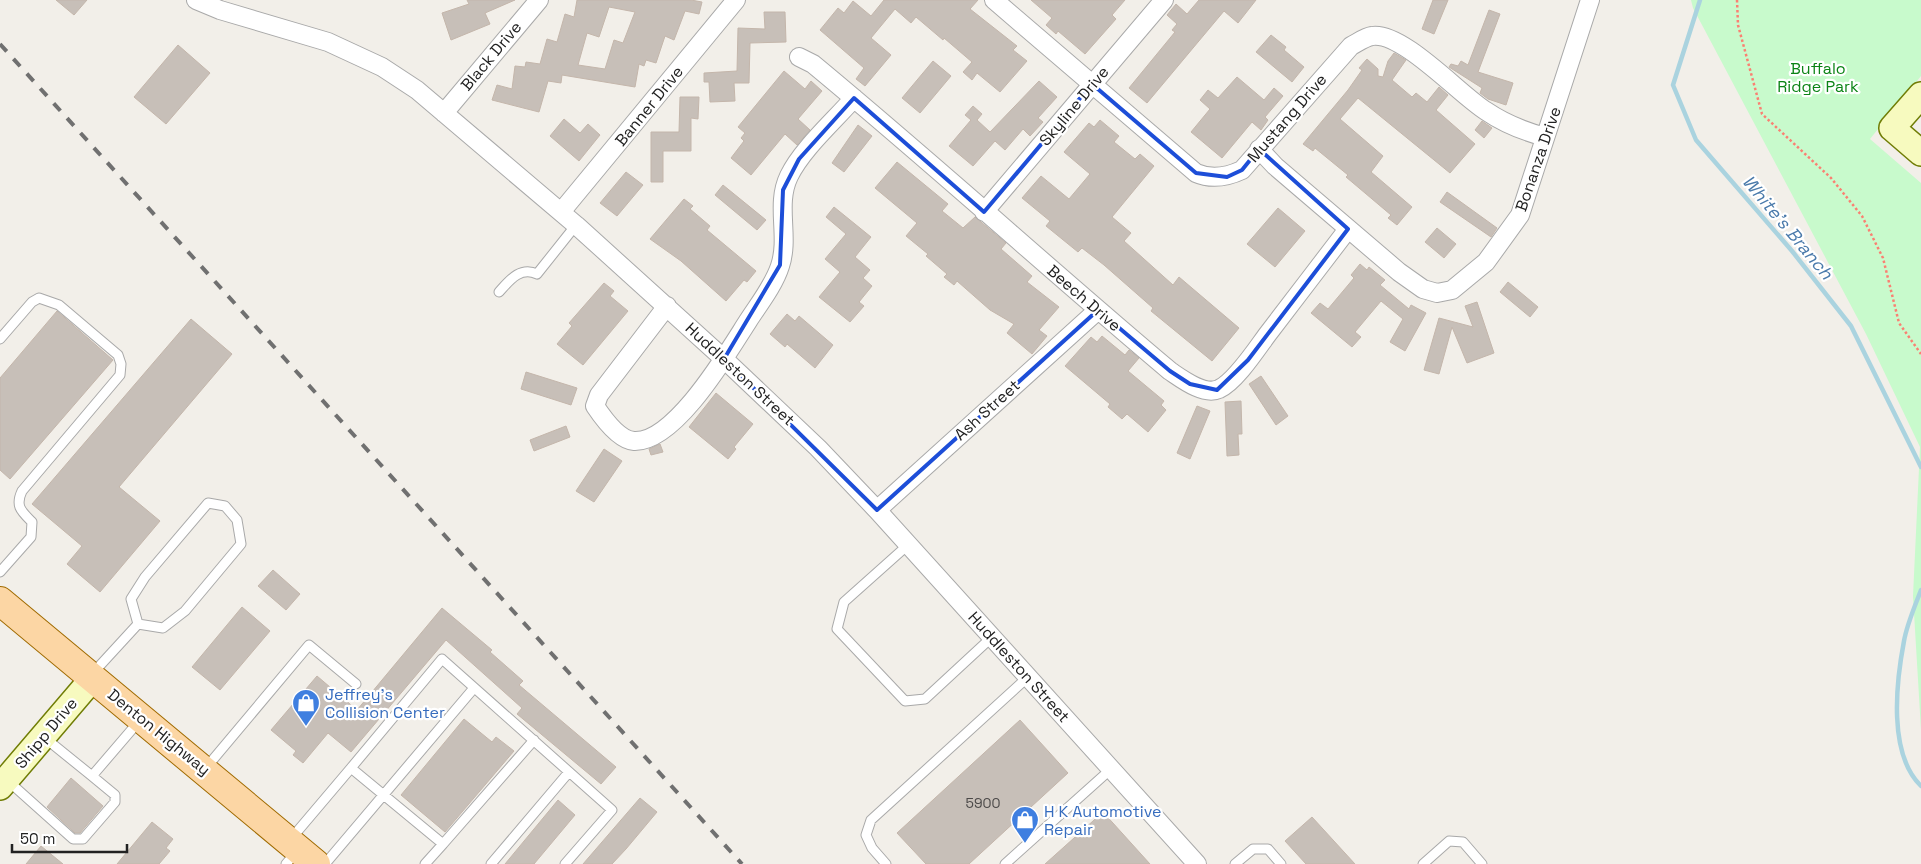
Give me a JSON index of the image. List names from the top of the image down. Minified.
{"streets":{"main road":["Denton Highway"],"street":["Black Drive","Banner Drive","Skyline Drive","Mustang Drive","Bonanza Drive","Beech Drive","Huddleston Street","Ash Street","Shipp Drive"]},"crossings":[["Black Drive","Huddleston Street"],["Banner Drive","Huddleston Street"],["Skyline Drive","Mustang Drive"],["Skyline Drive","Beech Drive"],["Mustang Drive","Bonanza Drive"],["Bonanza Drive","Beech Drive"],["Beech Drive","Ash Street"],["Huddleston Street","Ash Street"],["Denton Highway","Shipp Drive"]],"water":["White's Branch"],"parks":["Buffalo Ridge Park"],"places":{"shop":["Jeffrey's Collision Center","H K Automotive Repair"]},"house_numbers":["5900"],"scale_bar":"50 m"}
